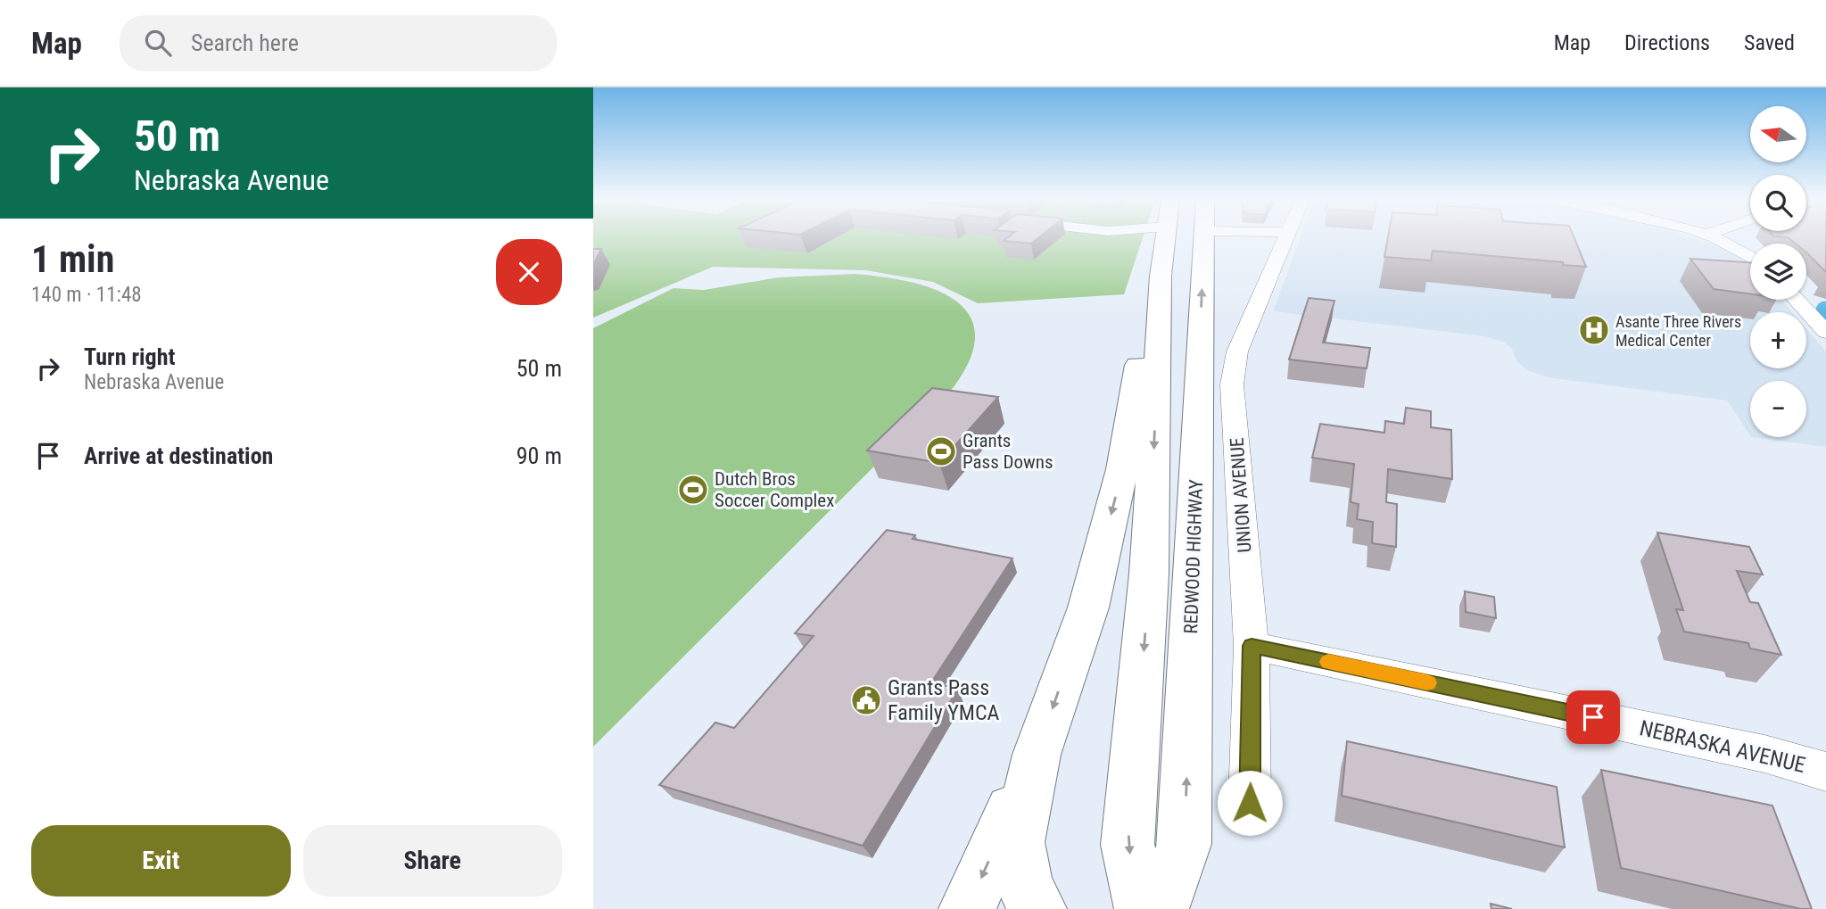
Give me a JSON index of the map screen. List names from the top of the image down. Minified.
{"streets":{"main road":["REDWOOD HIGHWAY"],"street":["UNION AVENUE","NEBRASKA AVENUE"]},"crossings":[["UNION AVENUE","NEBRASKA AVENUE"]],"places":{"hospital":["Asante Three Rivers Medical Center"],"sports":["Grants Pass Downs","Dutch Bros Soccer Complex"],"public building":["Grants Pass Family YMCA"]},"north":"left","page":{"header":"Map","search":"Search here","nav":["Map","Directions","Saved"],"turn":["50 m","Nebraska Avenue"],"map_buttons":["+","−"],"heading":["1 min","140 m · 11:48"],"list":[{"name":"Turn right","note":"Nebraska Avenue","value":"50 m"},{"name":"Arrive at destination","value":"90 m"}],"buttons":["Exit","Share"]}}
